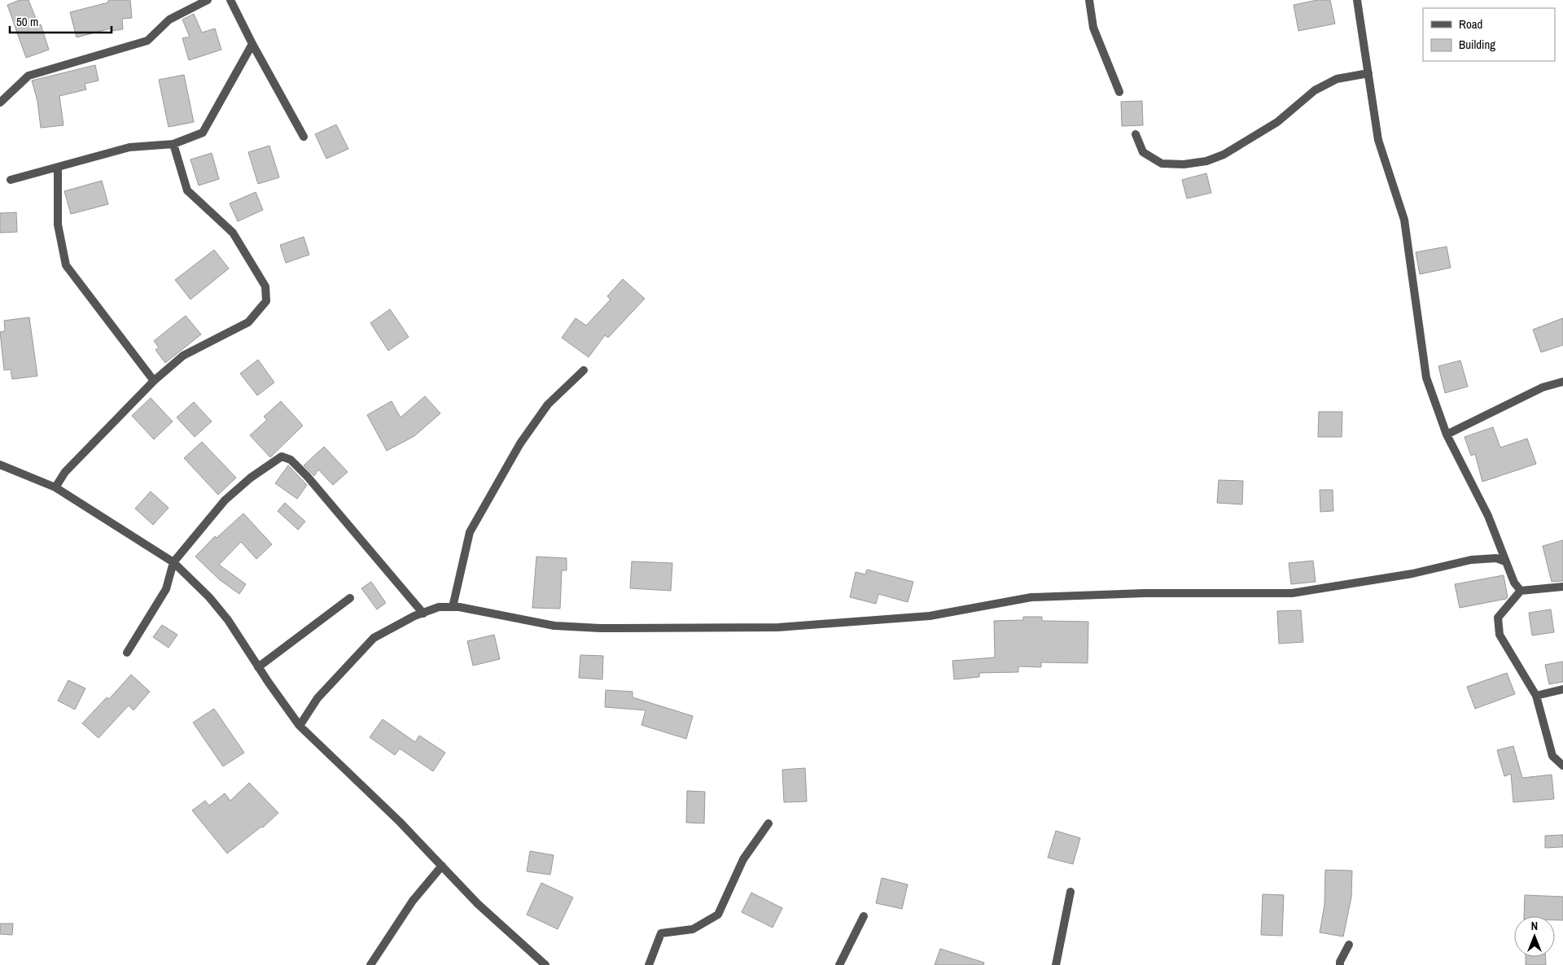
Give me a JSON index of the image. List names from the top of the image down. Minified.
{"legend":["Road","Building"],"scale_bar":"50 m","north":"top"}
